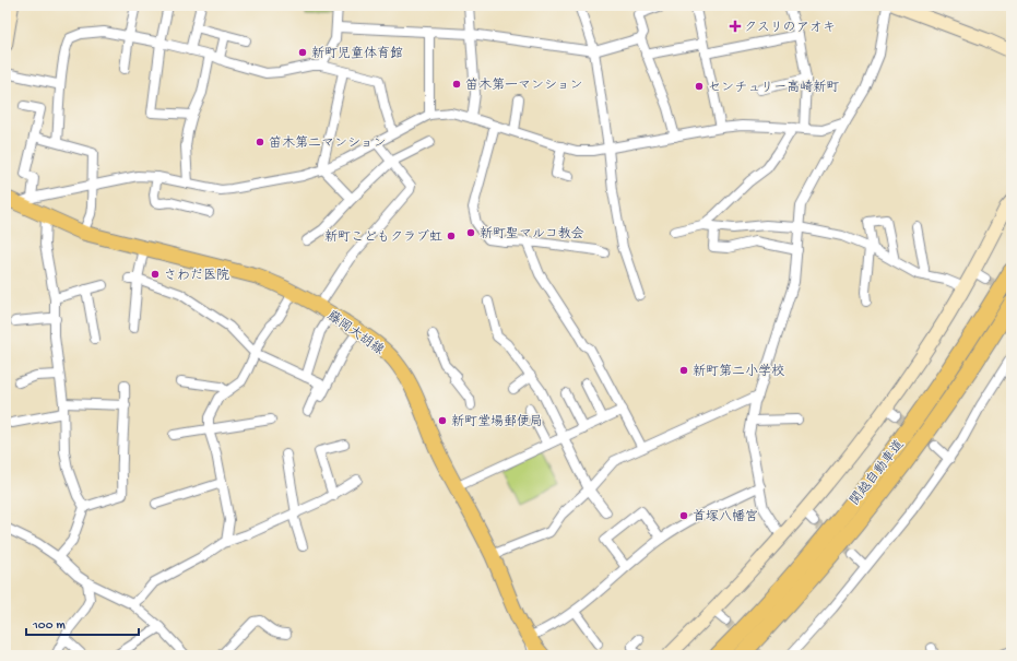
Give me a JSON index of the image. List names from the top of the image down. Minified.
{"streets":{"highway":["関越自動車道"],"main road":["藤岡大胡線"]},"places":{"health":["クスリのアオキ"],"other":["新町児童体育館","笛木第一マンション","センチュリー高崎新町","笛木第二マンション","新町聖マルコ教会","新町こどもクラブ虹","さわだ医院","新町第二小学校","新町堂場郵便局","首塚八幡宮"]},"scale_bar":"100 m"}
